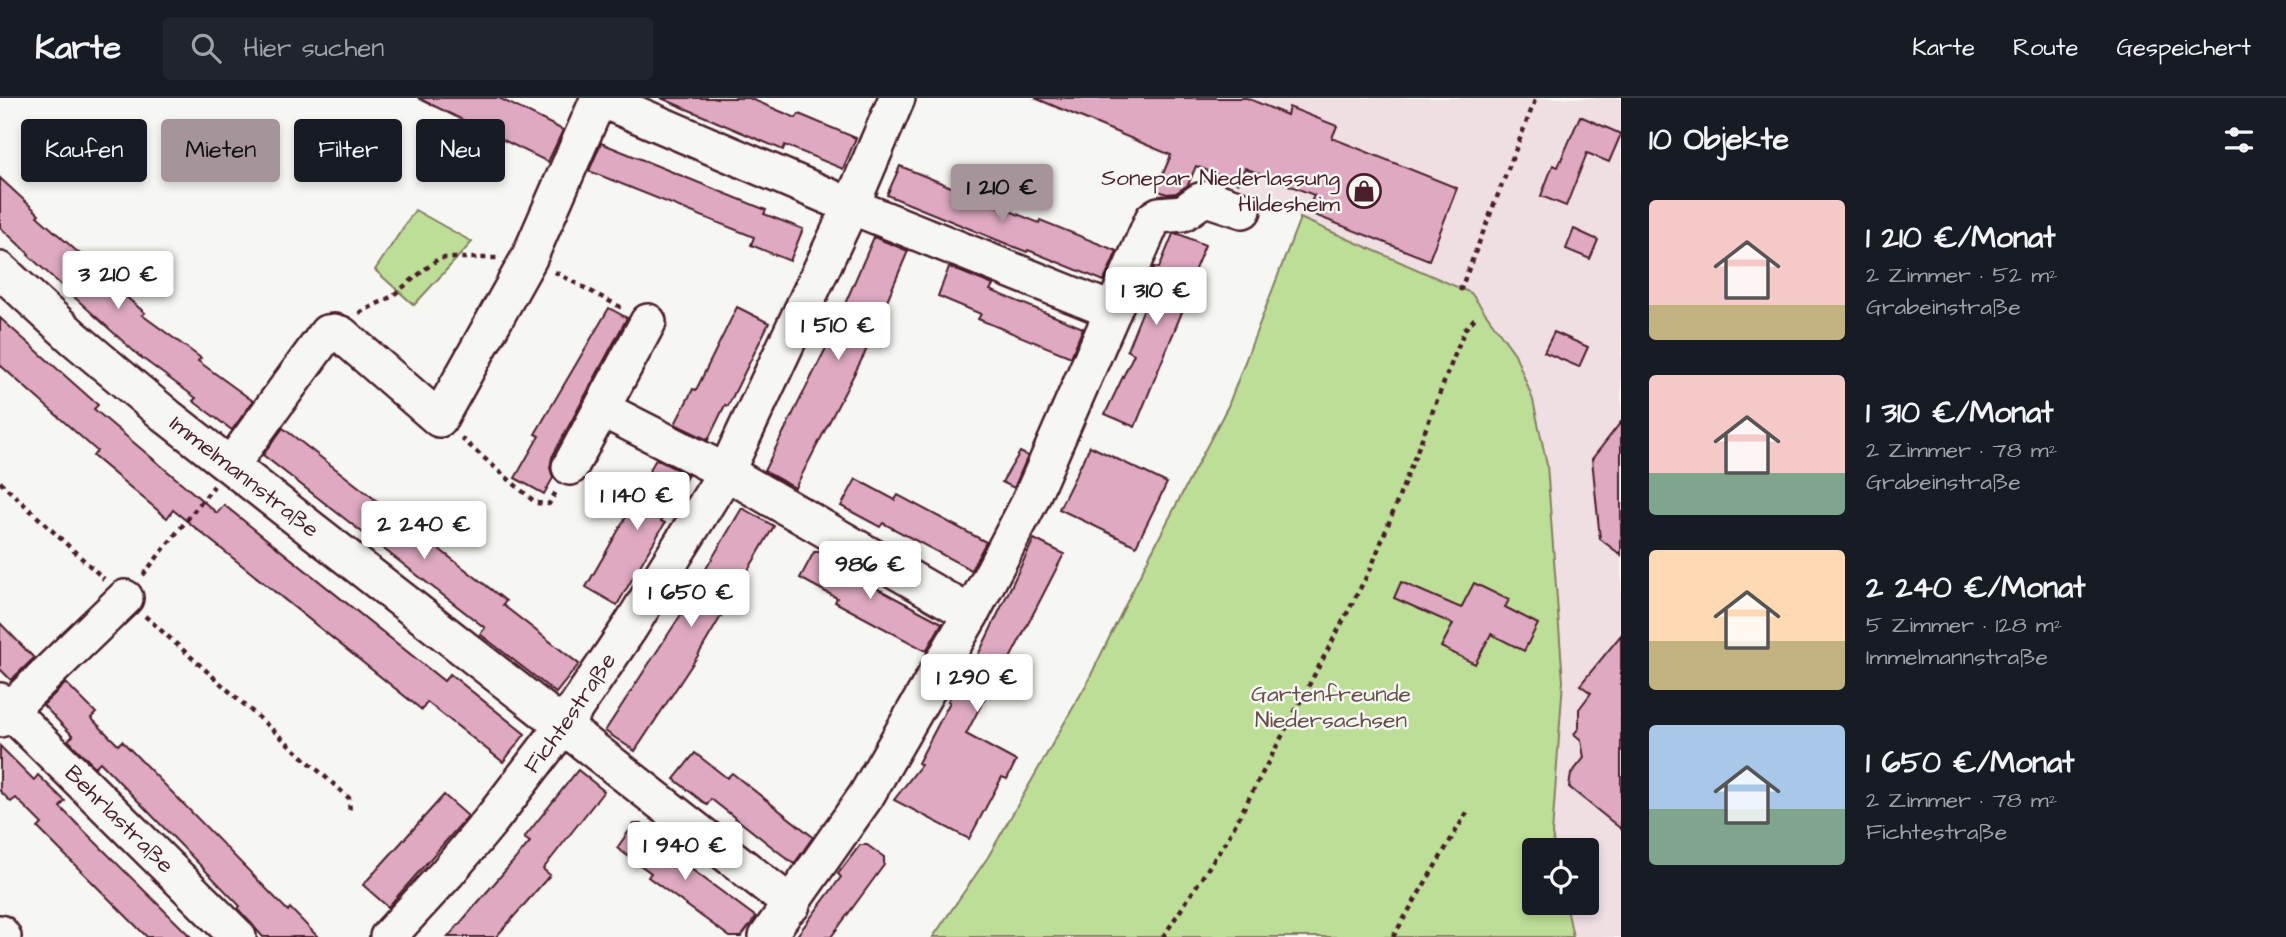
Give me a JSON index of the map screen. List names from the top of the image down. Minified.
{"streets":{"street":["Immelmannstraße","Fichtestraße","Behrlastraße"]},"crossings":[["Immelmannstraße","Fichtestraße"]],"parks":["Gartenfreunde Niedersachsen"],"places":{"shop":["Sonepar Niederlassung Hildesheim"]},"page":{"header":"Karte","search":"Hier suchen","nav":["Karte","Route","Gespeichert"],"heading":"10 Objekte","chip":["Kaufen","Mieten","Filter","Neu"],"price":["1 210 €","3 210 €","1 310 €","1 510 €","1 140 €","2 240 €","986 €","1 650 €","1 290 €","1 940 €"],"list":[{"name":"1 210 €/Monat","note":"2 Zimmer · 52 m² · Grabeinstraße"},{"name":"1 310 €/Monat","note":"2 Zimmer · 78 m² · Grabeinstraße"},{"name":"2 240 €/Monat","note":"5 Zimmer · 128 m² · Immelmannstraße"},{"name":"1 650 €/Monat","note":"2 Zimmer · 78 m² · Fichtestraße"}]}}
